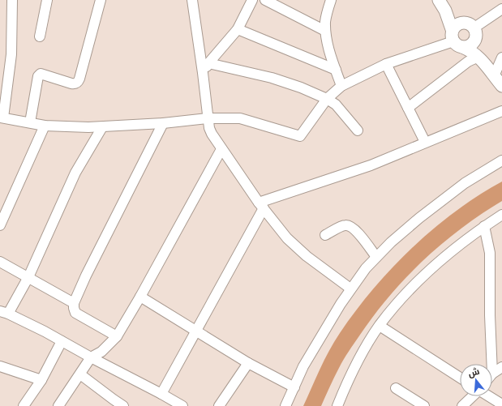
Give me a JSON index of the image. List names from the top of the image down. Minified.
{"north":"top"}
